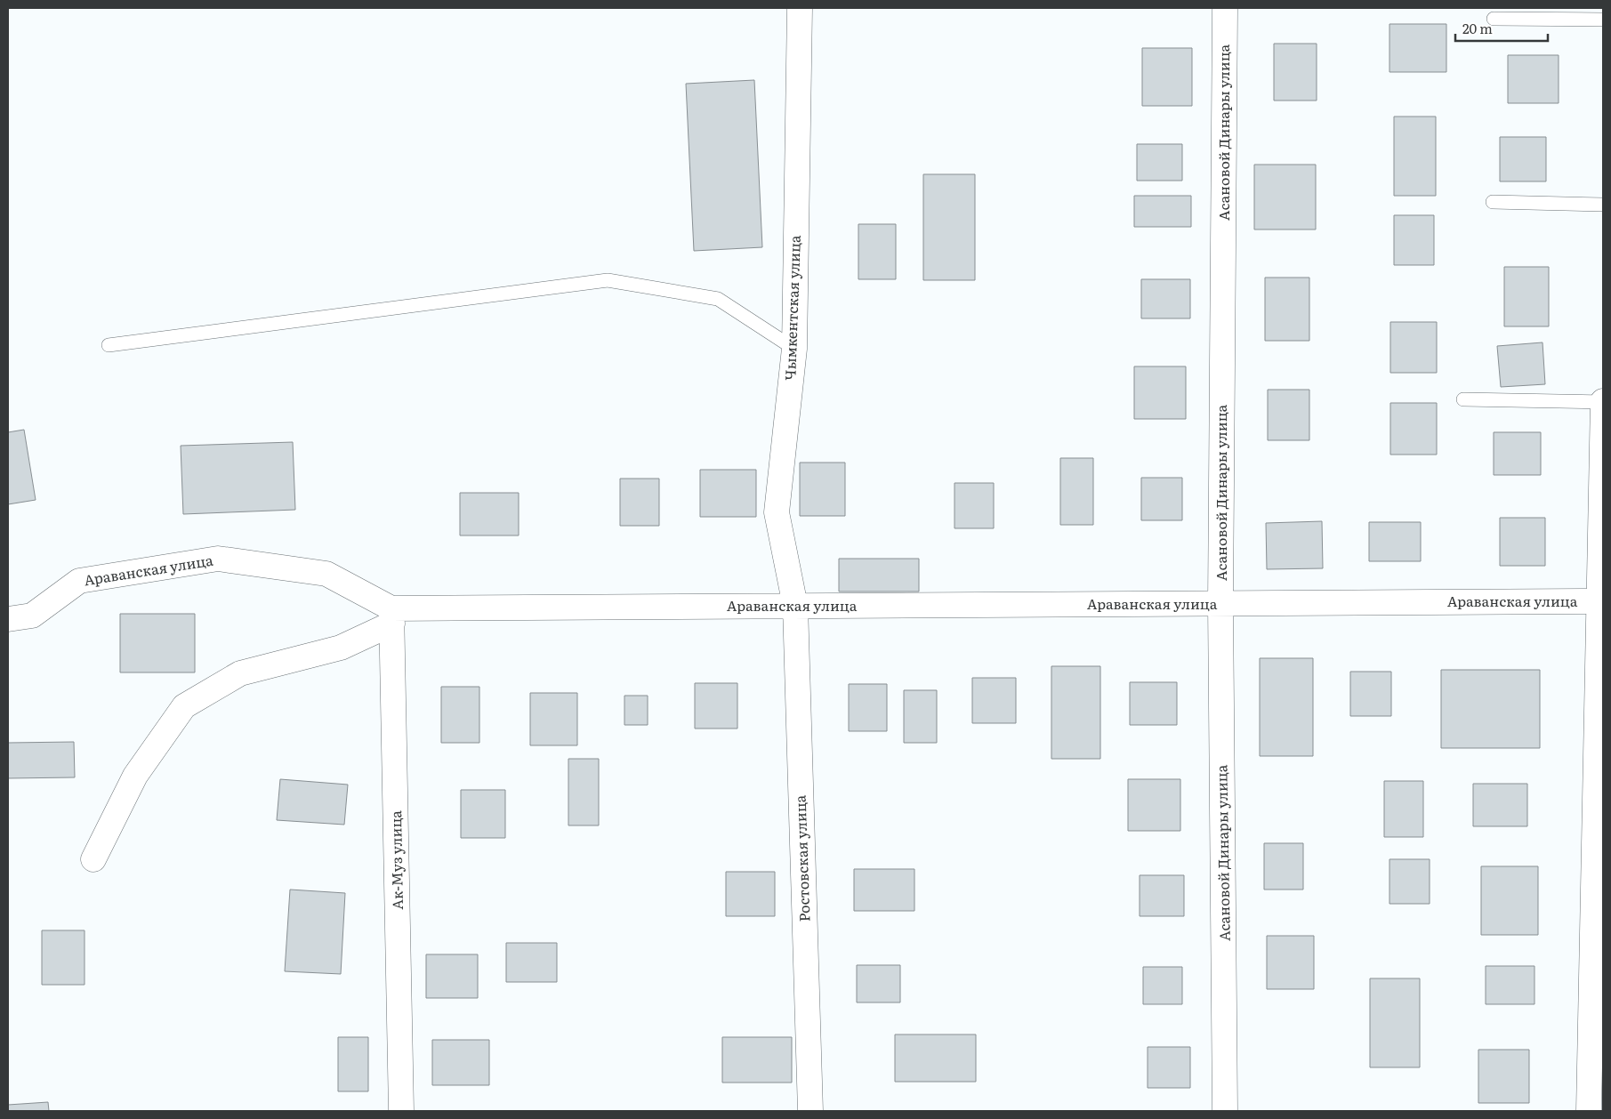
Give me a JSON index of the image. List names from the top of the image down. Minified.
{"streets":{"street":["Асановой Динары улица","Чымкентская улица","Араванская улица","Ростовская улица","Ак-Муз улица"]},"crossings":[["Асановой Динары улица","Араванская улица"],["Чымкентская улица","Араванская улица"],["Чымкентская улица","Ростовская улица"],["Араванская улица","Ростовская улица"],["Араванская улица","Ак-Муз улица"]],"scale_bar":"20 m"}
